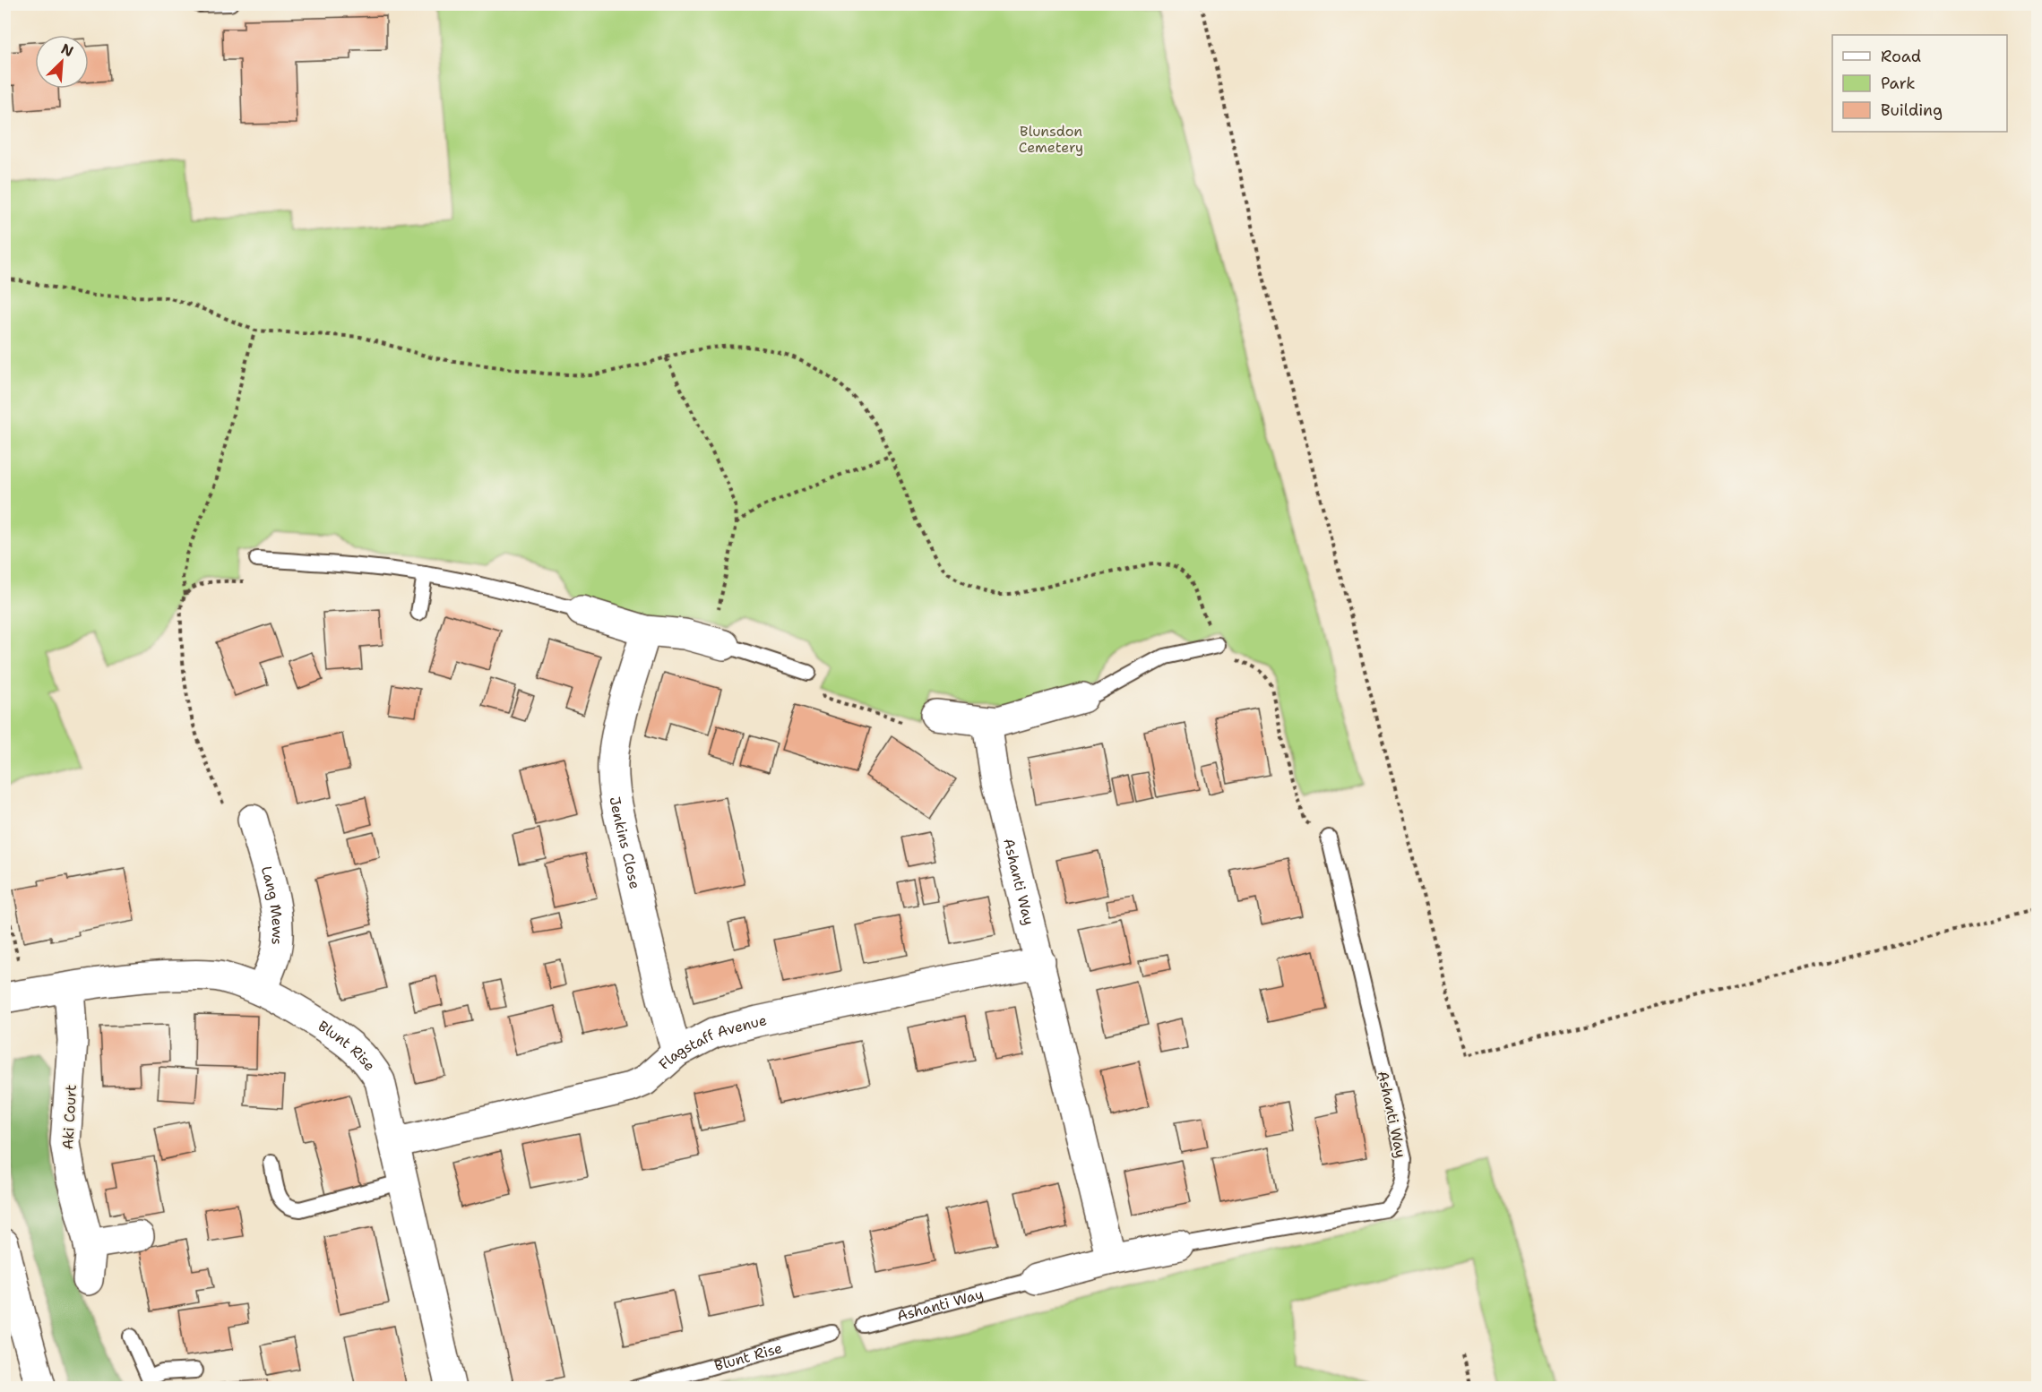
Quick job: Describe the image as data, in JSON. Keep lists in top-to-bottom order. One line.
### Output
{"streets":{"street":["Jenkins Close","Ashanti Way","Lang Mews","Flagstaff Avenue","Blunt Rise","Aki Court"]},"crossings":[["Jenkins Close","Flagstaff Avenue"],["Ashanti Way","Flagstaff Avenue"],["Lang Mews","Blunt Rise"],["Flagstaff Avenue","Blunt Rise"],["Blunt Rise","Aki Court"]],"parks":["Blunsdon Cemetery"],"legend":["Road","Park","Building"],"north":"top right"}
